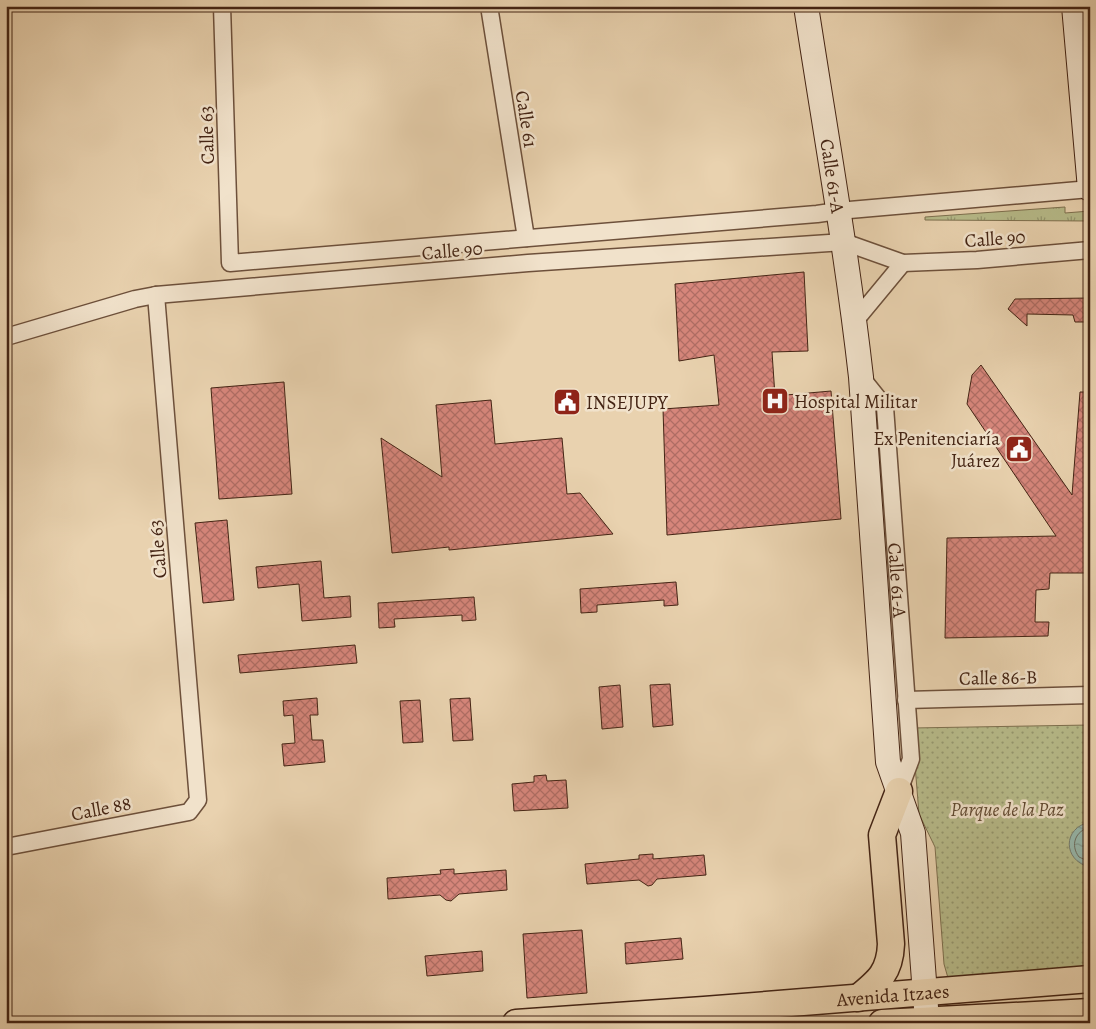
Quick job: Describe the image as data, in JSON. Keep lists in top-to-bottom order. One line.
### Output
{"streets":{"main road":["Avenida Itzaes"],"street":["Calle 61","Calle 63","Calle 61-A","Calle 90","Calle 86-B","Calle 88"]},"crossings":[["Calle 61","Calle 90"],["Calle 63","Calle 90"],["Calle 63","Calle 88"],["Calle 61-A","Calle 90"],["Calle 61-A","Calle 86-B"],["Calle 61-A","Avenida Itzaes"]],"parks":["Parque de la Paz"],"places":{"hospital":["Hospital Militar"],"public building":["INSEJUPY","Ex Penitenciaría Juárez"]}}
